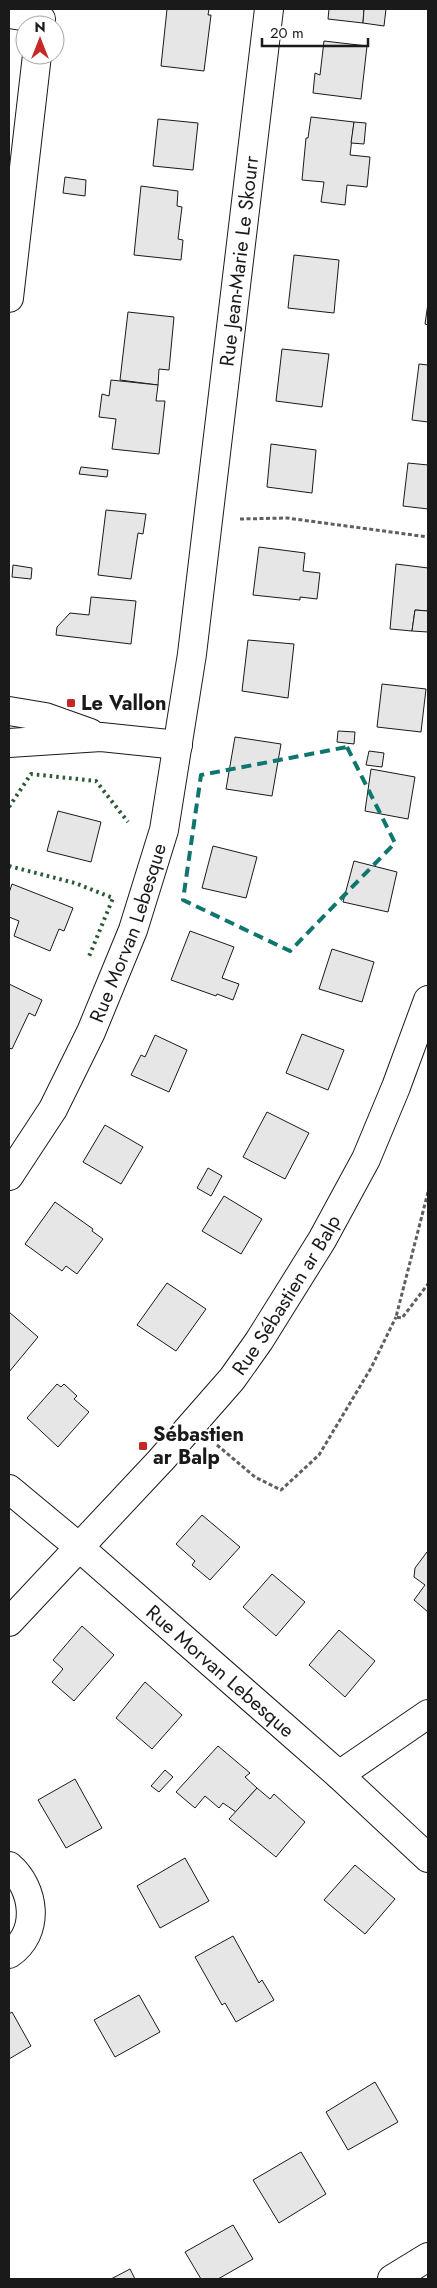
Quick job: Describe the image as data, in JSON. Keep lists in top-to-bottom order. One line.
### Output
{"streets":{"street":["Rue Jean-Marie Le Skourr","Rue Morvan Lebesque","Rue Sébastien ar Balp"]},"crossings":[["Rue Jean-Marie Le Skourr","Rue Morvan Lebesque"],["Rue Morvan Lebesque","Rue Sébastien ar Balp"]],"places":{"transit":["Le Vallon","Sébastien ar Balp"]},"scale_bar":"20 m","north":"top"}
